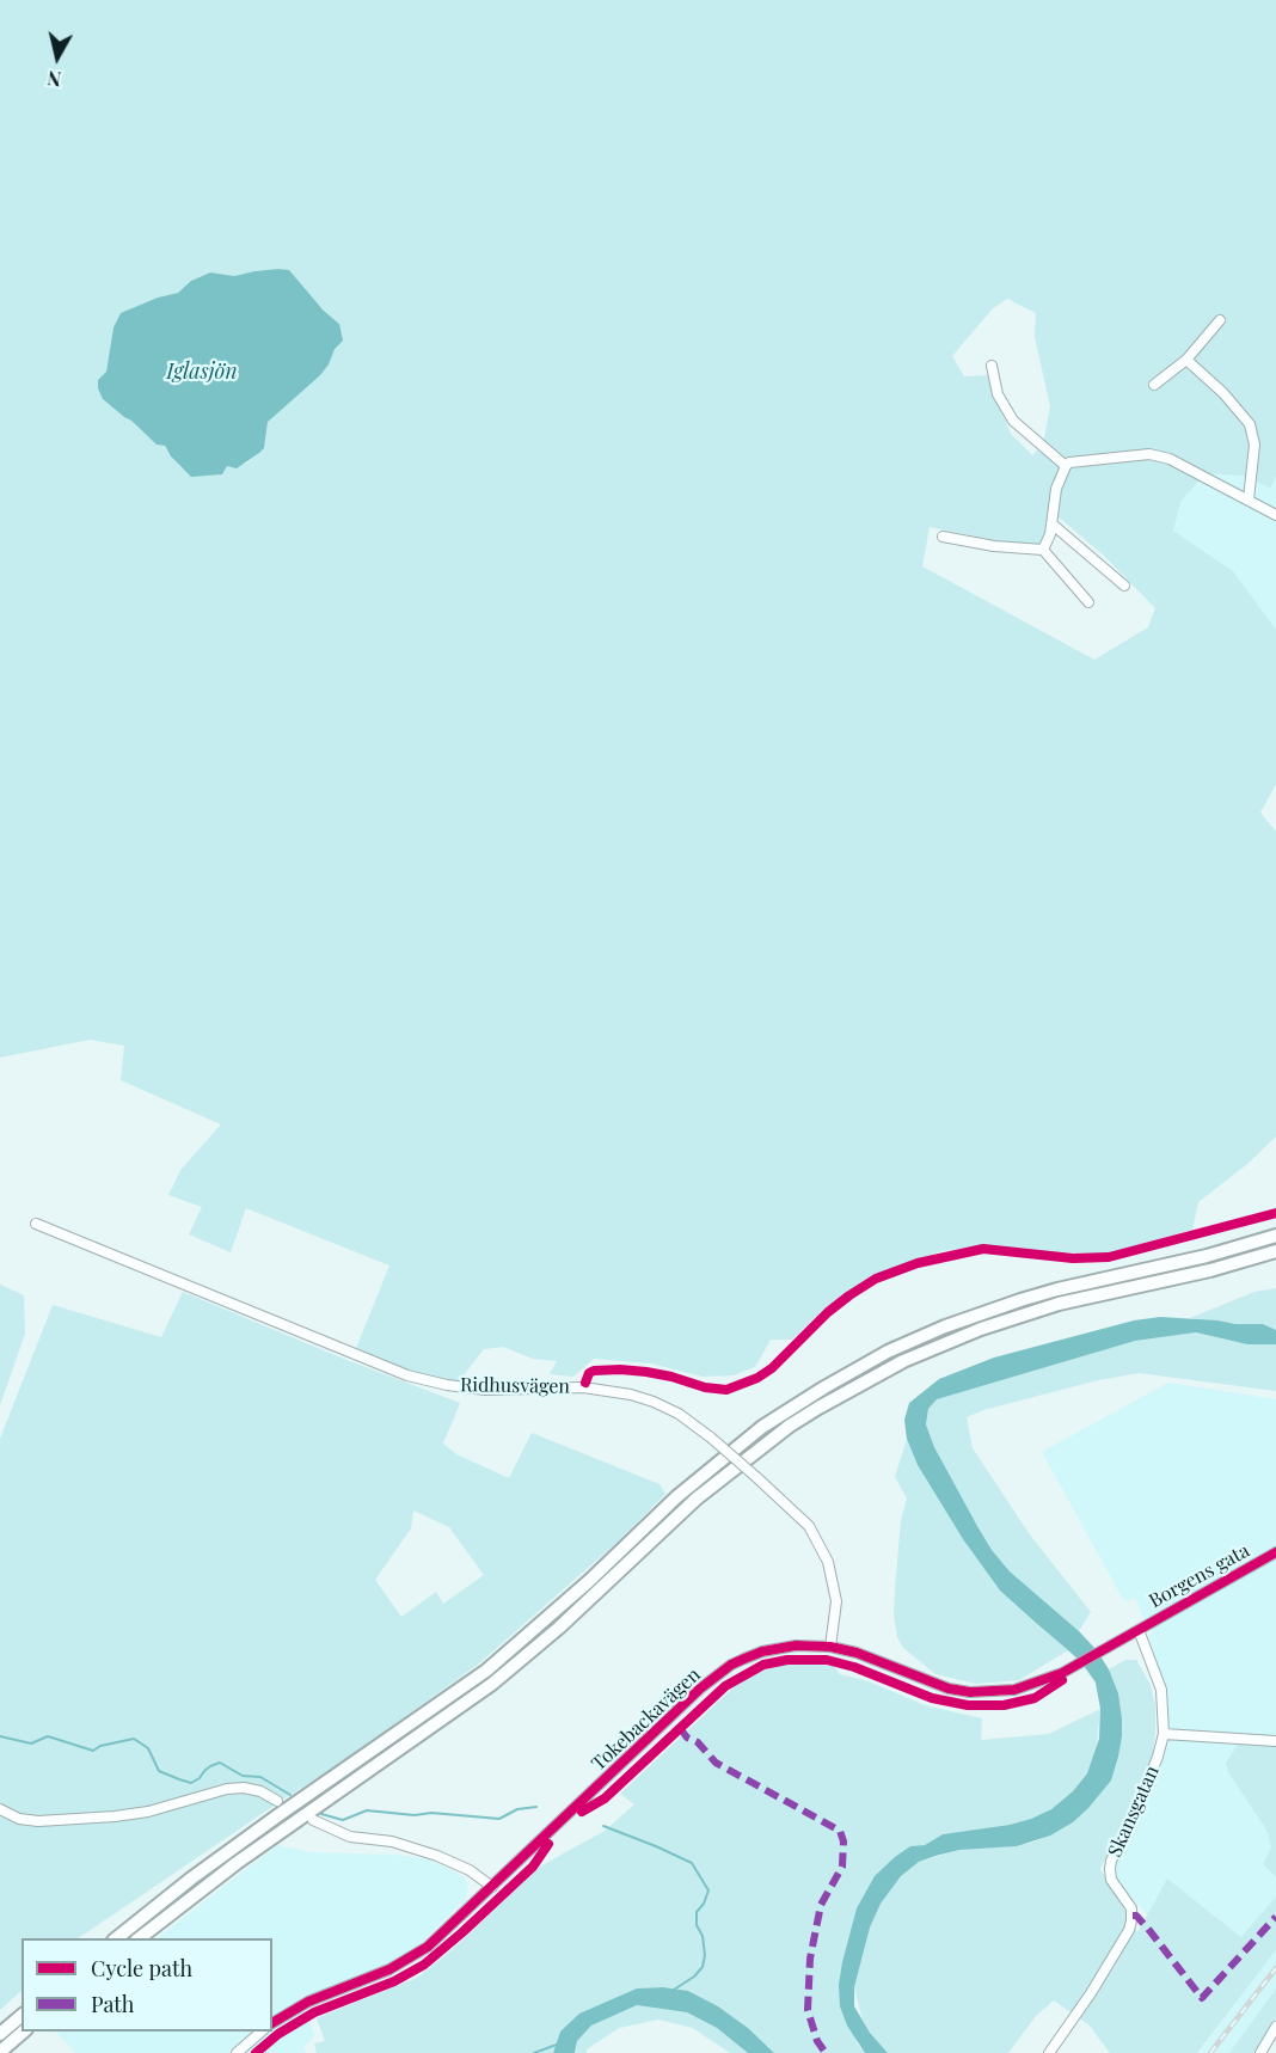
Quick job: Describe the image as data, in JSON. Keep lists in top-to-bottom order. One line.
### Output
{"streets":{"street":["Ridhusvägen","Borgens gata","Tokebackavägen","Skansgatan"]},"crossings":[["Ridhusvägen","Tokebackavägen"],["Borgens gata","Tokebackavägen"],["Borgens gata","Skansgatan"],["Tokebackavägen","Skansgatan"]],"water":["Iglasjön"],"legend":["Cycle path","Path"],"north":"bottom"}
